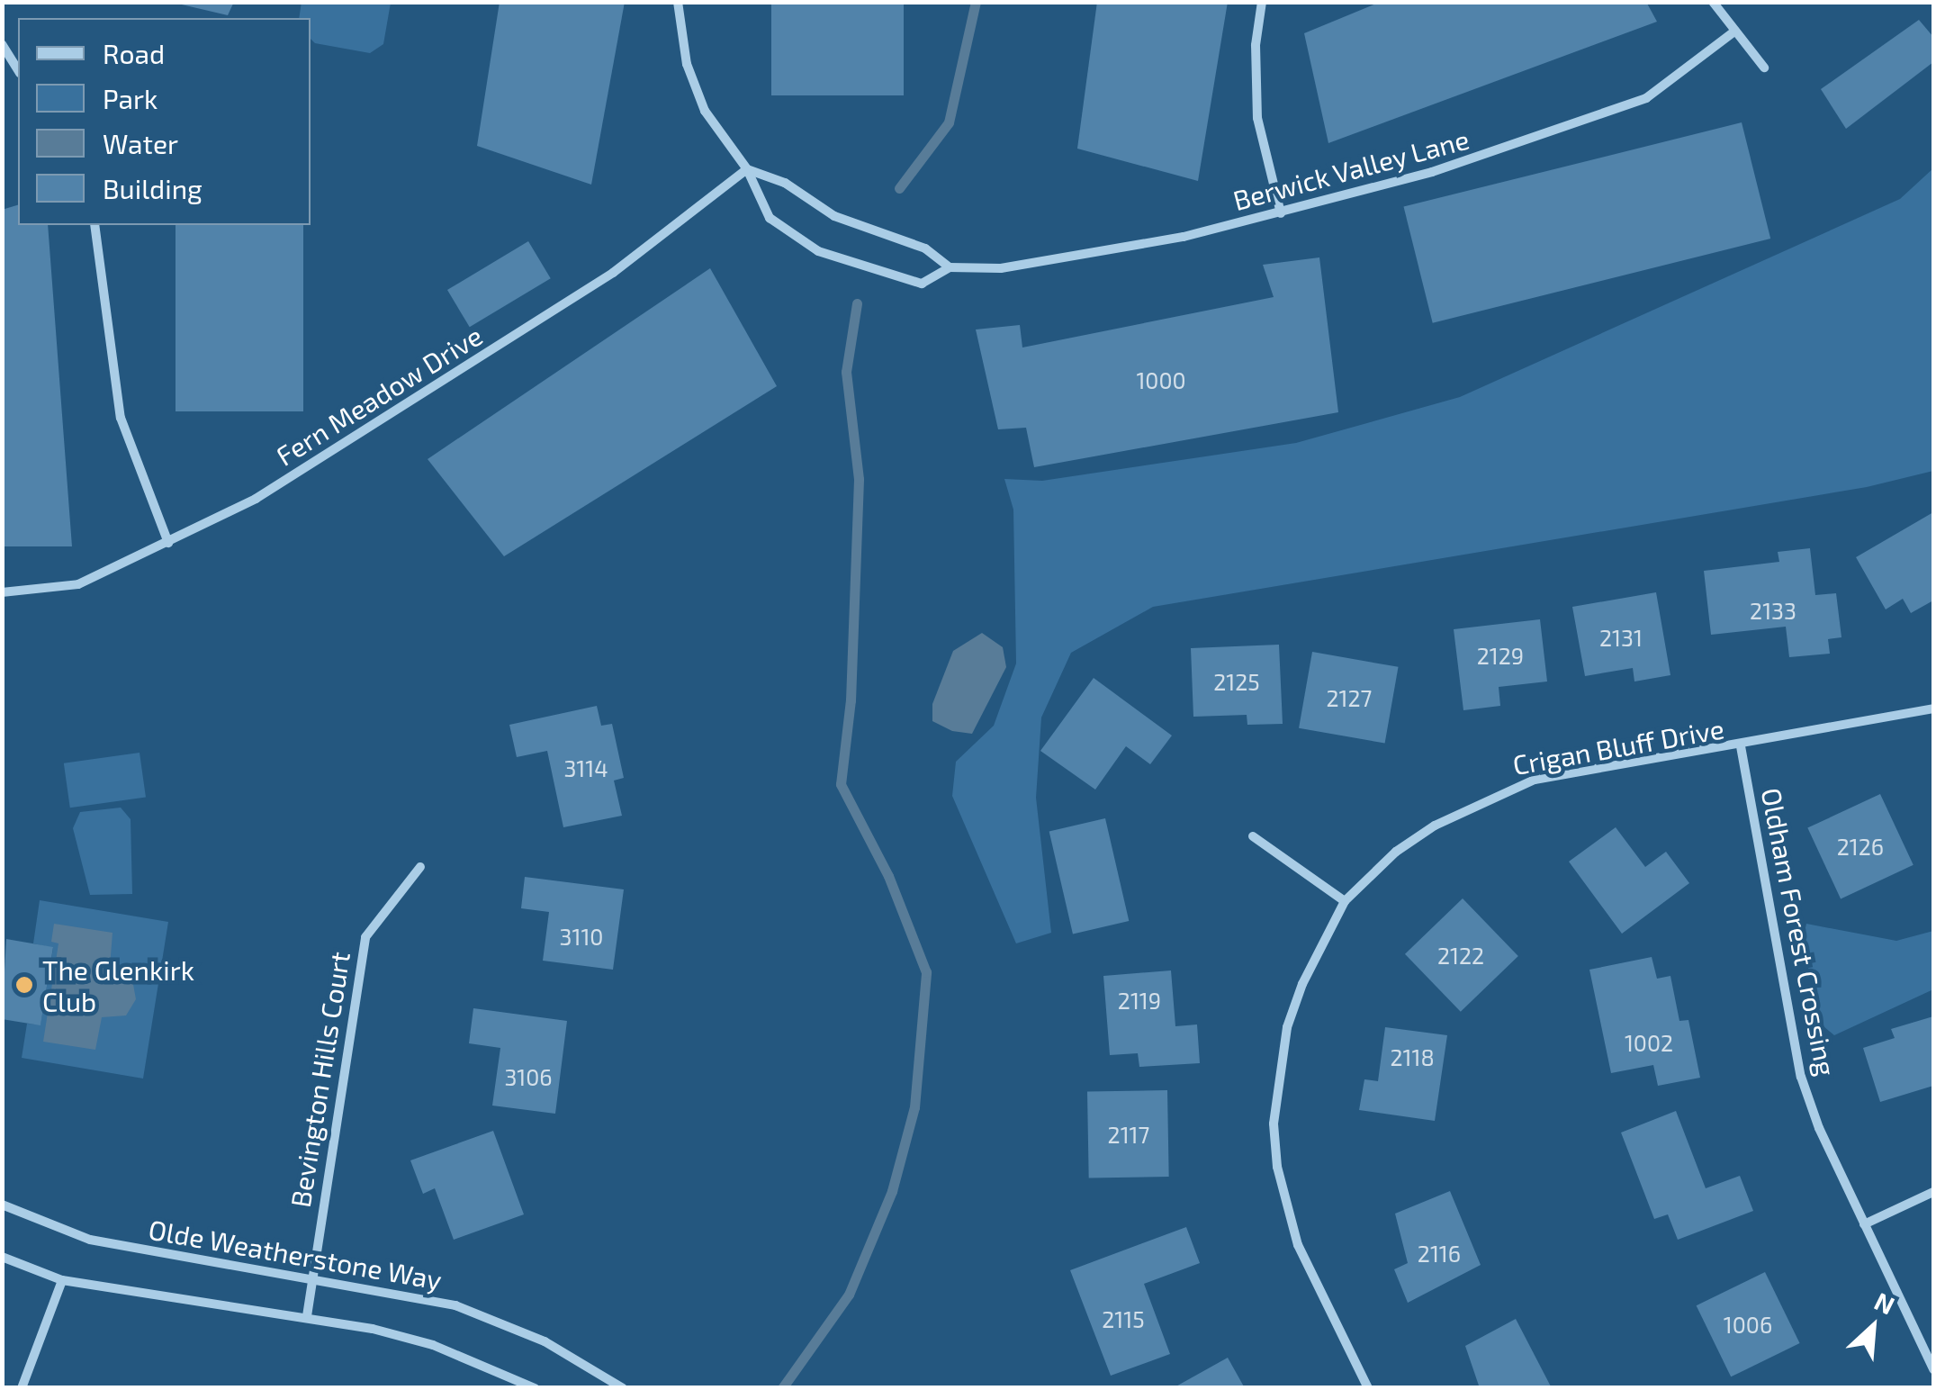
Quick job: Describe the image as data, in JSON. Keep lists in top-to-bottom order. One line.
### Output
{"streets":{"street":["Berwick Valley Lane","Fern Meadow Drive","Crigan Bluff Drive","Oldham Forest Crossing","Bevington Hills Court","Olde Weatherstone Way"]},"crossings":[["Berwick Valley Lane","Fern Meadow Drive"],["Crigan Bluff Drive","Oldham Forest Crossing"],["Bevington Hills Court","Olde Weatherstone Way"]],"places":["The Glenkirk Club"],"house_numbers":["1000","2133","2131","2129","2125","2127","3114","2126","3110","2122","2119","1002","2118","3106","2117","2116","2115","1006"],"legend":["Road","Park","Water","Building"],"north":"top right"}
